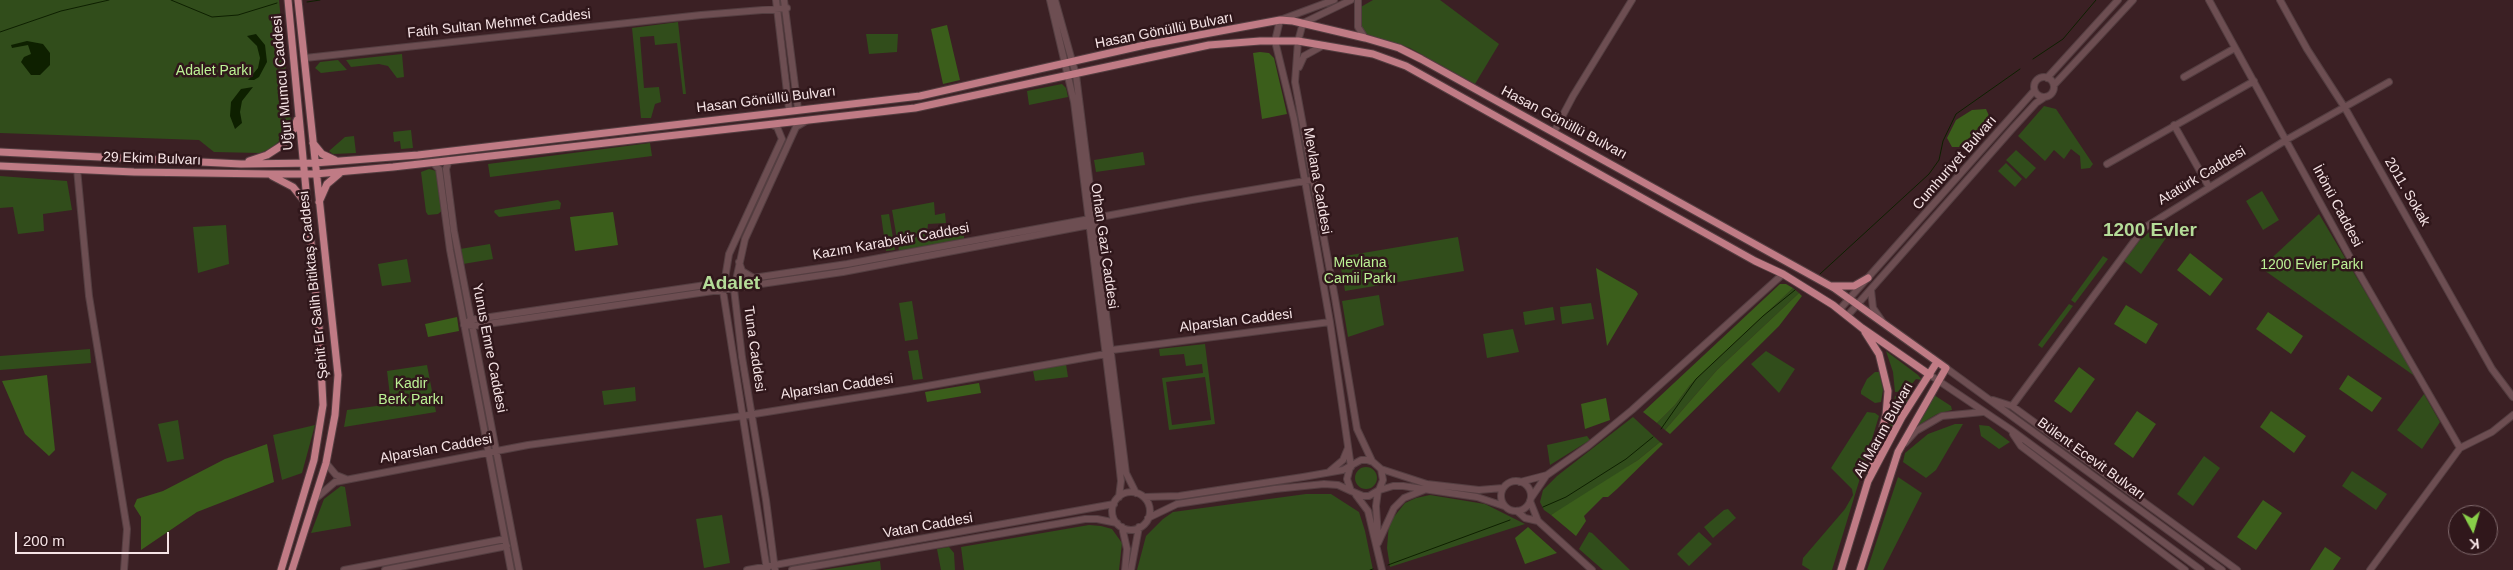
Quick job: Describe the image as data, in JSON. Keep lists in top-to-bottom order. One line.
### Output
{"streets":{"main road":["Hasan Gönüllü Bulvarı","Uğur Mumcu Caddesi","29 Ekim Bulvarı","Şehit Er Salih Bitiktaş Caddesi","Ali Marım Bulvarı"],"street":["Fatih Sultan Mehmet Caddesi","Cumhuriyet Bulvarı","Atatürk Caddesi","Mevlana Caddesi","2011. Sokak","İnönü Caddesi","Kazım Karabekir Caddesi","Orhan Gazi Caddesi","Alparslan Caddesi","Yunus Emre Caddesi","Tuna Caddesi","Bülent Ecevit Bulvarı","Vatan Caddesi"]},"crossings":[["Fatih Sultan Mehmet Caddesi","Uğur Mumcu Caddesi"],["Hasan Gönüllü Bulvarı","Uğur Mumcu Caddesi"],["Hasan Gönüllü Bulvarı","29 Ekim Bulvarı"],["Hasan Gönüllü Bulvarı","Cumhuriyet Bulvarı"],["Hasan Gönüllü Bulvarı","Mevlana Caddesi"],["Hasan Gönüllü Bulvarı","Orhan Gazi Caddesi"],["Hasan Gönüllü Bulvarı","Şehit Er Salih Bitiktaş Caddesi"],["Hasan Gönüllü Bulvarı","Yunus Emre Caddesi"],["Hasan Gönüllü Bulvarı","Tuna Caddesi"],["Hasan Gönüllü Bulvarı","Ali Marım Bulvarı"],["Hasan Gönüllü Bulvarı","Bülent Ecevit Bulvarı"],["Uğur Mumcu Caddesi","29 Ekim Bulvarı"],["Uğur Mumcu Caddesi","Şehit Er Salih Bitiktaş Caddesi"],["29 Ekim Bulvarı","Şehit Er Salih Bitiktaş Caddesi"],["Atatürk Caddesi","2011. Sokak"],["Atatürk Caddesi","İnönü Caddesi"],["Mevlana Caddesi","Kazım Karabekir Caddesi"],["Mevlana Caddesi","Alparslan Caddesi"],["Kazım Karabekir Caddesi","Orhan Gazi Caddesi"],["Kazım Karabekir Caddesi","Yunus Emre Caddesi"],["Kazım Karabekir Caddesi","Tuna Caddesi"],["Orhan Gazi Caddesi","Alparslan Caddesi"],["Orhan Gazi Caddesi","Vatan Caddesi"],["Şehit Er Salih Bitiktaş Caddesi","Alparslan Caddesi"],["Alparslan Caddesi","Yunus Emre Caddesi"],["Alparslan Caddesi","Tuna Caddesi"],["Tuna Caddesi","Vatan Caddesi"],["Ali Marım Bulvarı","Bülent Ecevit Bulvarı"]],"districts":["1200 Evler","Adalet"],"parks":["Adalet Parkı","Mevlana Camii Parkı","1200 Evler Parkı","Kadir Berk Parkı"],"scale_bar":"200 m","north":"bottom"}
